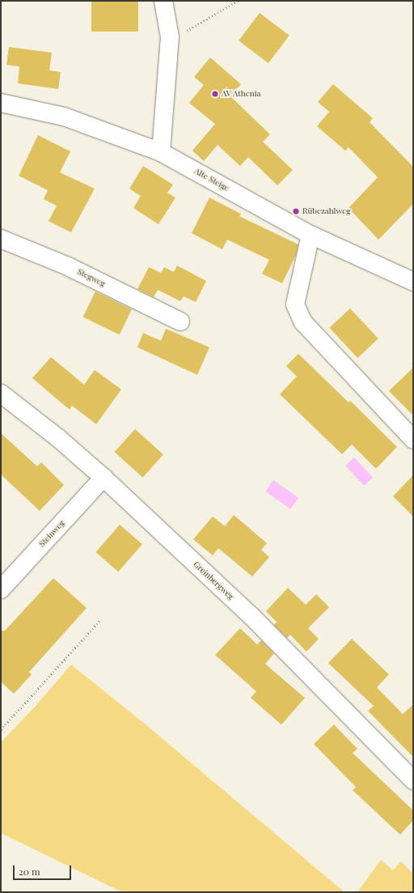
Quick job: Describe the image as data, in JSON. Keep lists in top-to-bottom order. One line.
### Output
{"streets":{"street":["Alte Steige","Stegweg","Steinweg","Greinbergweg"]},"crossings":[["Steinweg","Greinbergweg"]],"places":["AV Athenia","Rübezahlweg"],"scale_bar":"20 m"}
